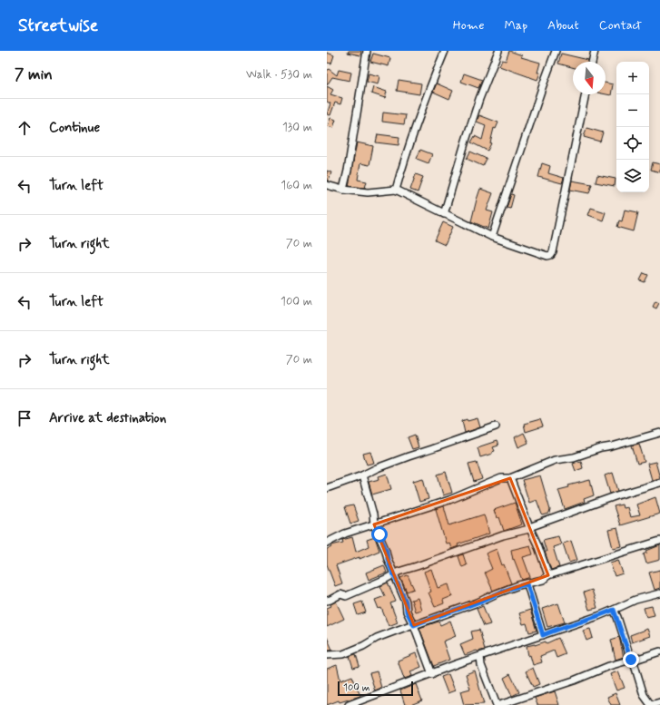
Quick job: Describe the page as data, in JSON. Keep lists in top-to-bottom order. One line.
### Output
{"scale_bar":"100 m","north":"bottom","page":{"header":"Streetwise","nav":["Home","Map","About","Contact"],"heading":["7 min","Walk · 530 m"],"map_buttons":["+","−"],"list":[["Continue","130 m"],["Turn left","160 m"],["Turn right","70 m"],["Turn left","100 m"],["Turn right","70 m"],"Arrive at destination"],"scale":"100 m"}}
